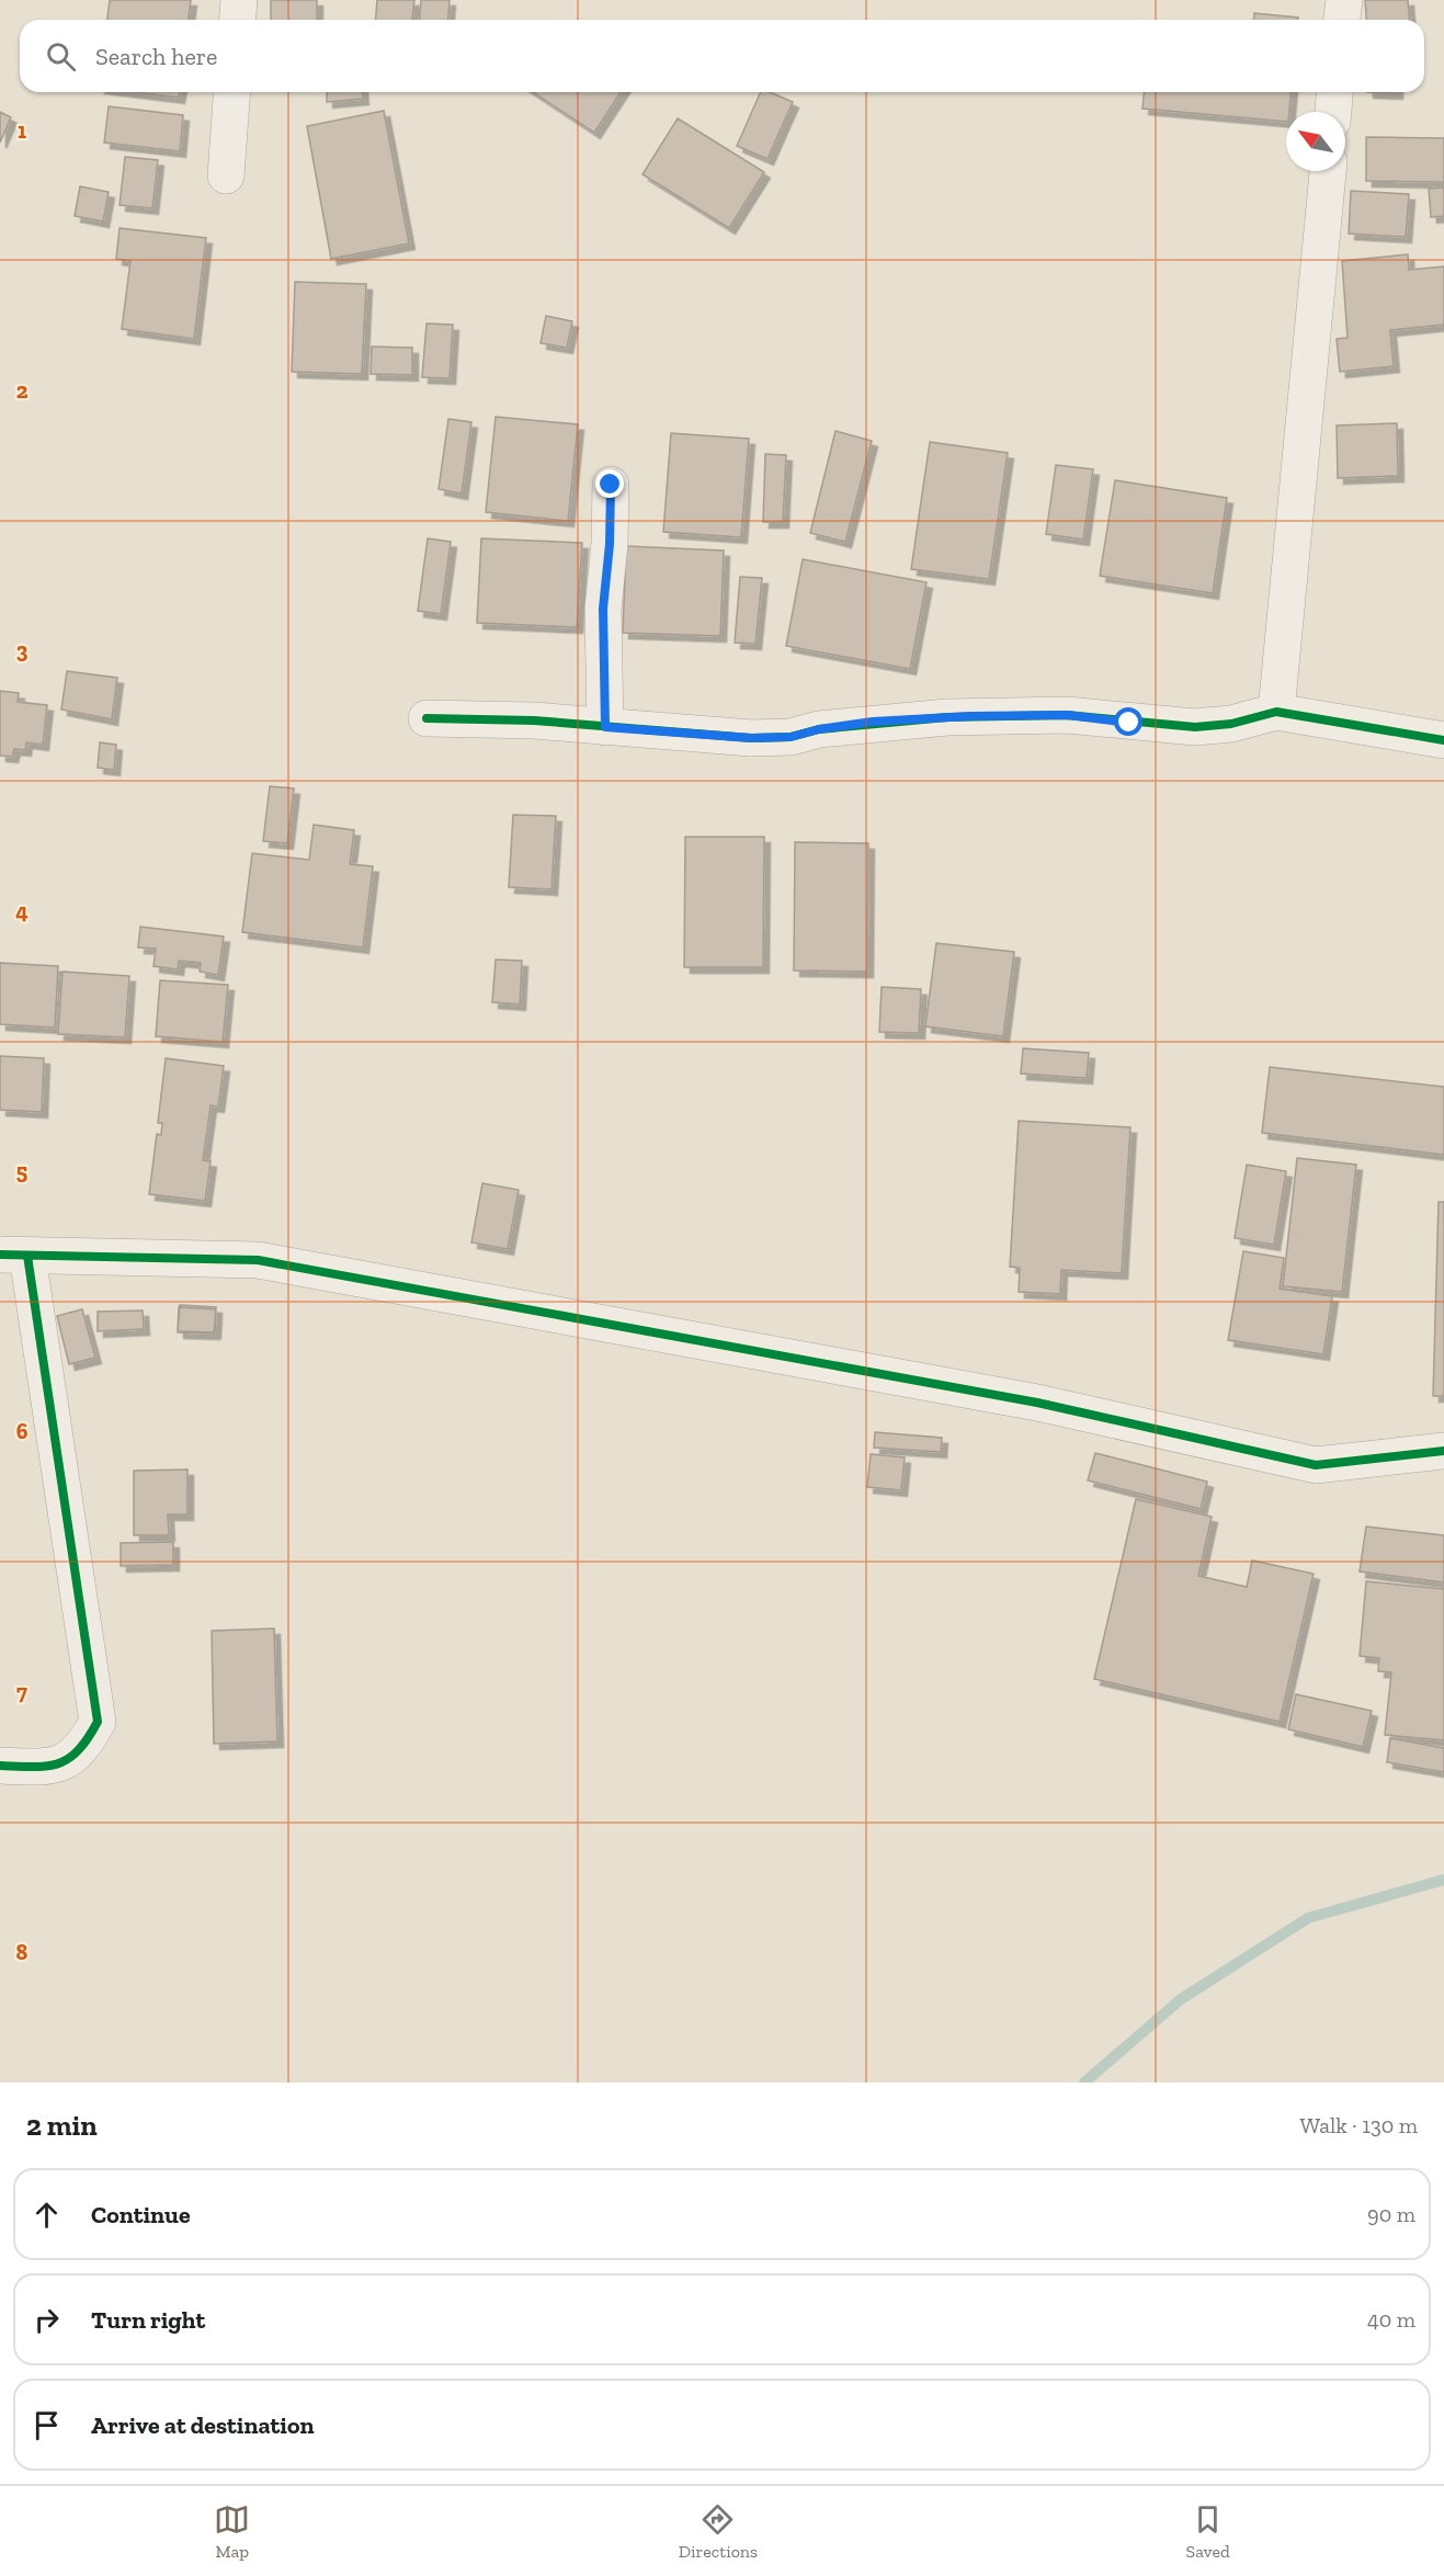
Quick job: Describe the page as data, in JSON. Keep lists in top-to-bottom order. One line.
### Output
{"north":"top left","page":{"search":"Search here","heading":["2 min","Walk · 130 m"],"list":[["Continue","90 m"],["Turn right","40 m"],"Arrive at destination"],"nav":["Map","Directions","Saved"]},"grid":{"rows":["1","2","3","4","5","6","7","8"]}}
